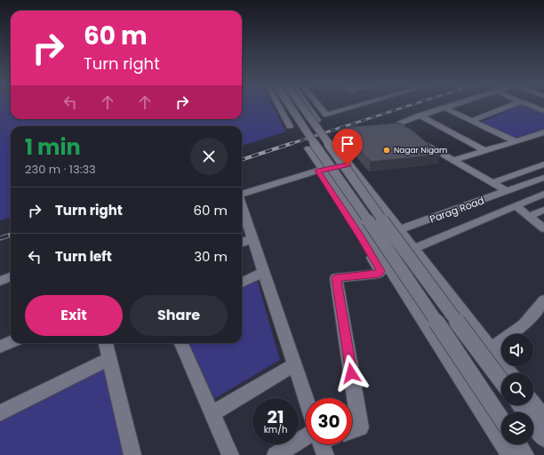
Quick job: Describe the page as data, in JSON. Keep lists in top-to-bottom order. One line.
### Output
{"streets":{"street":["Parag Road"]},"places":["Nagar Nigam"],"page":{"turn":["60 m","Turn right"],"heading":["1 min","230 m · 13:33"],"list":[{"name":"Turn right","value":"60 m"},{"name":"Turn left","value":"30 m"}],"buttons":["Exit","Share"],"speed":"21 km/h","limit":"30"}}
